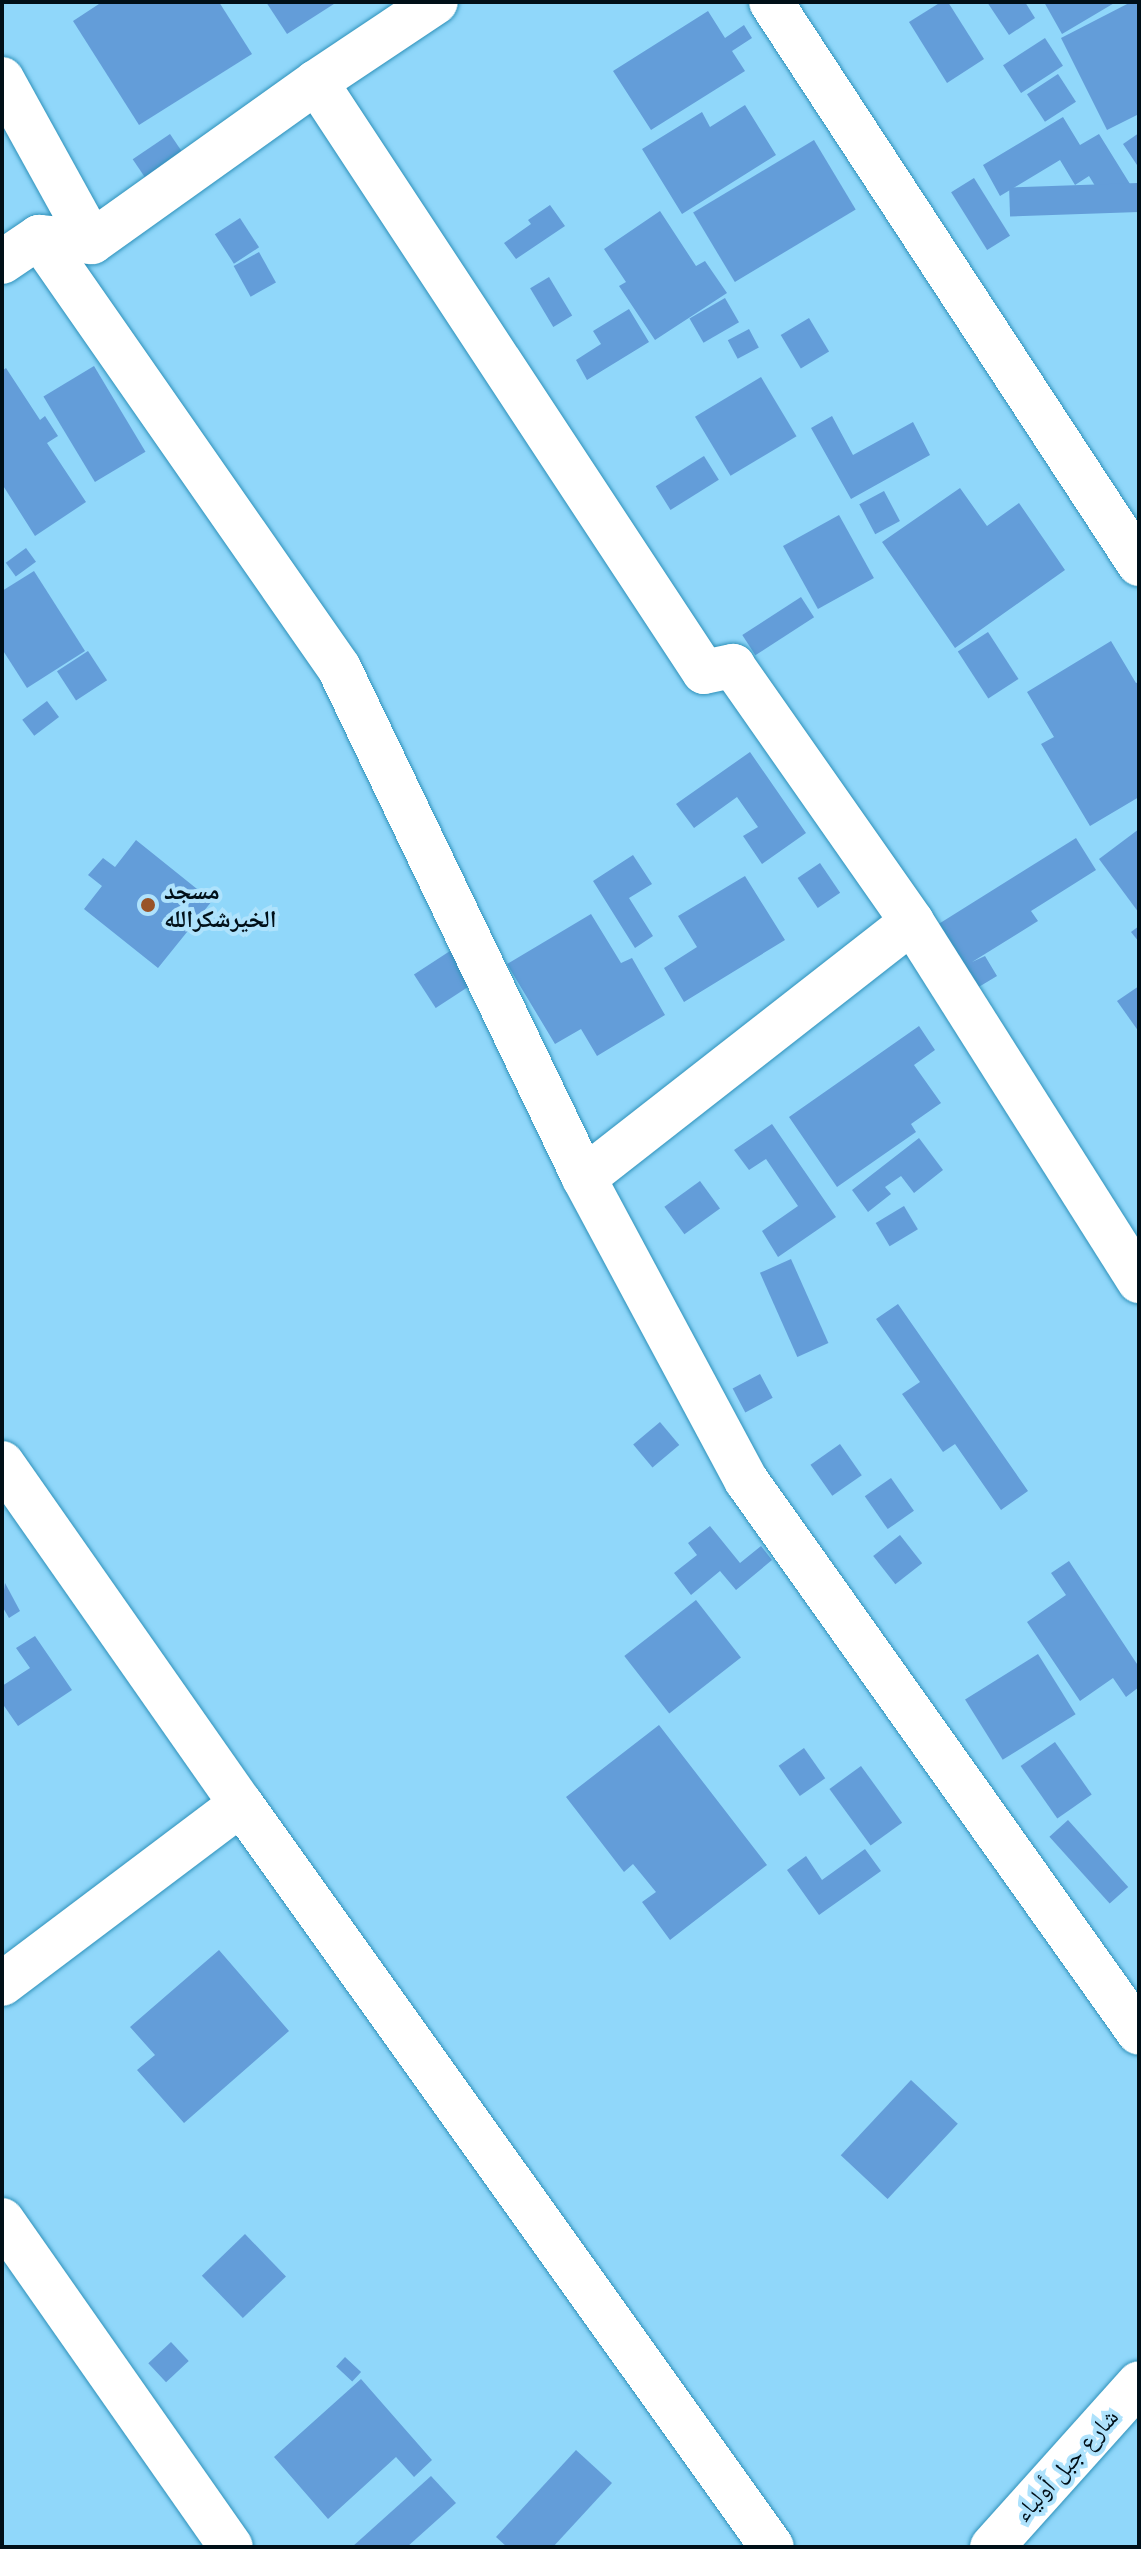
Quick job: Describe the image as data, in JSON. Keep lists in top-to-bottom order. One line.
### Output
{"streets":{"main road":["شارع جبل أولياء"]},"places":["مسجد الخيرشكرالله"]}
